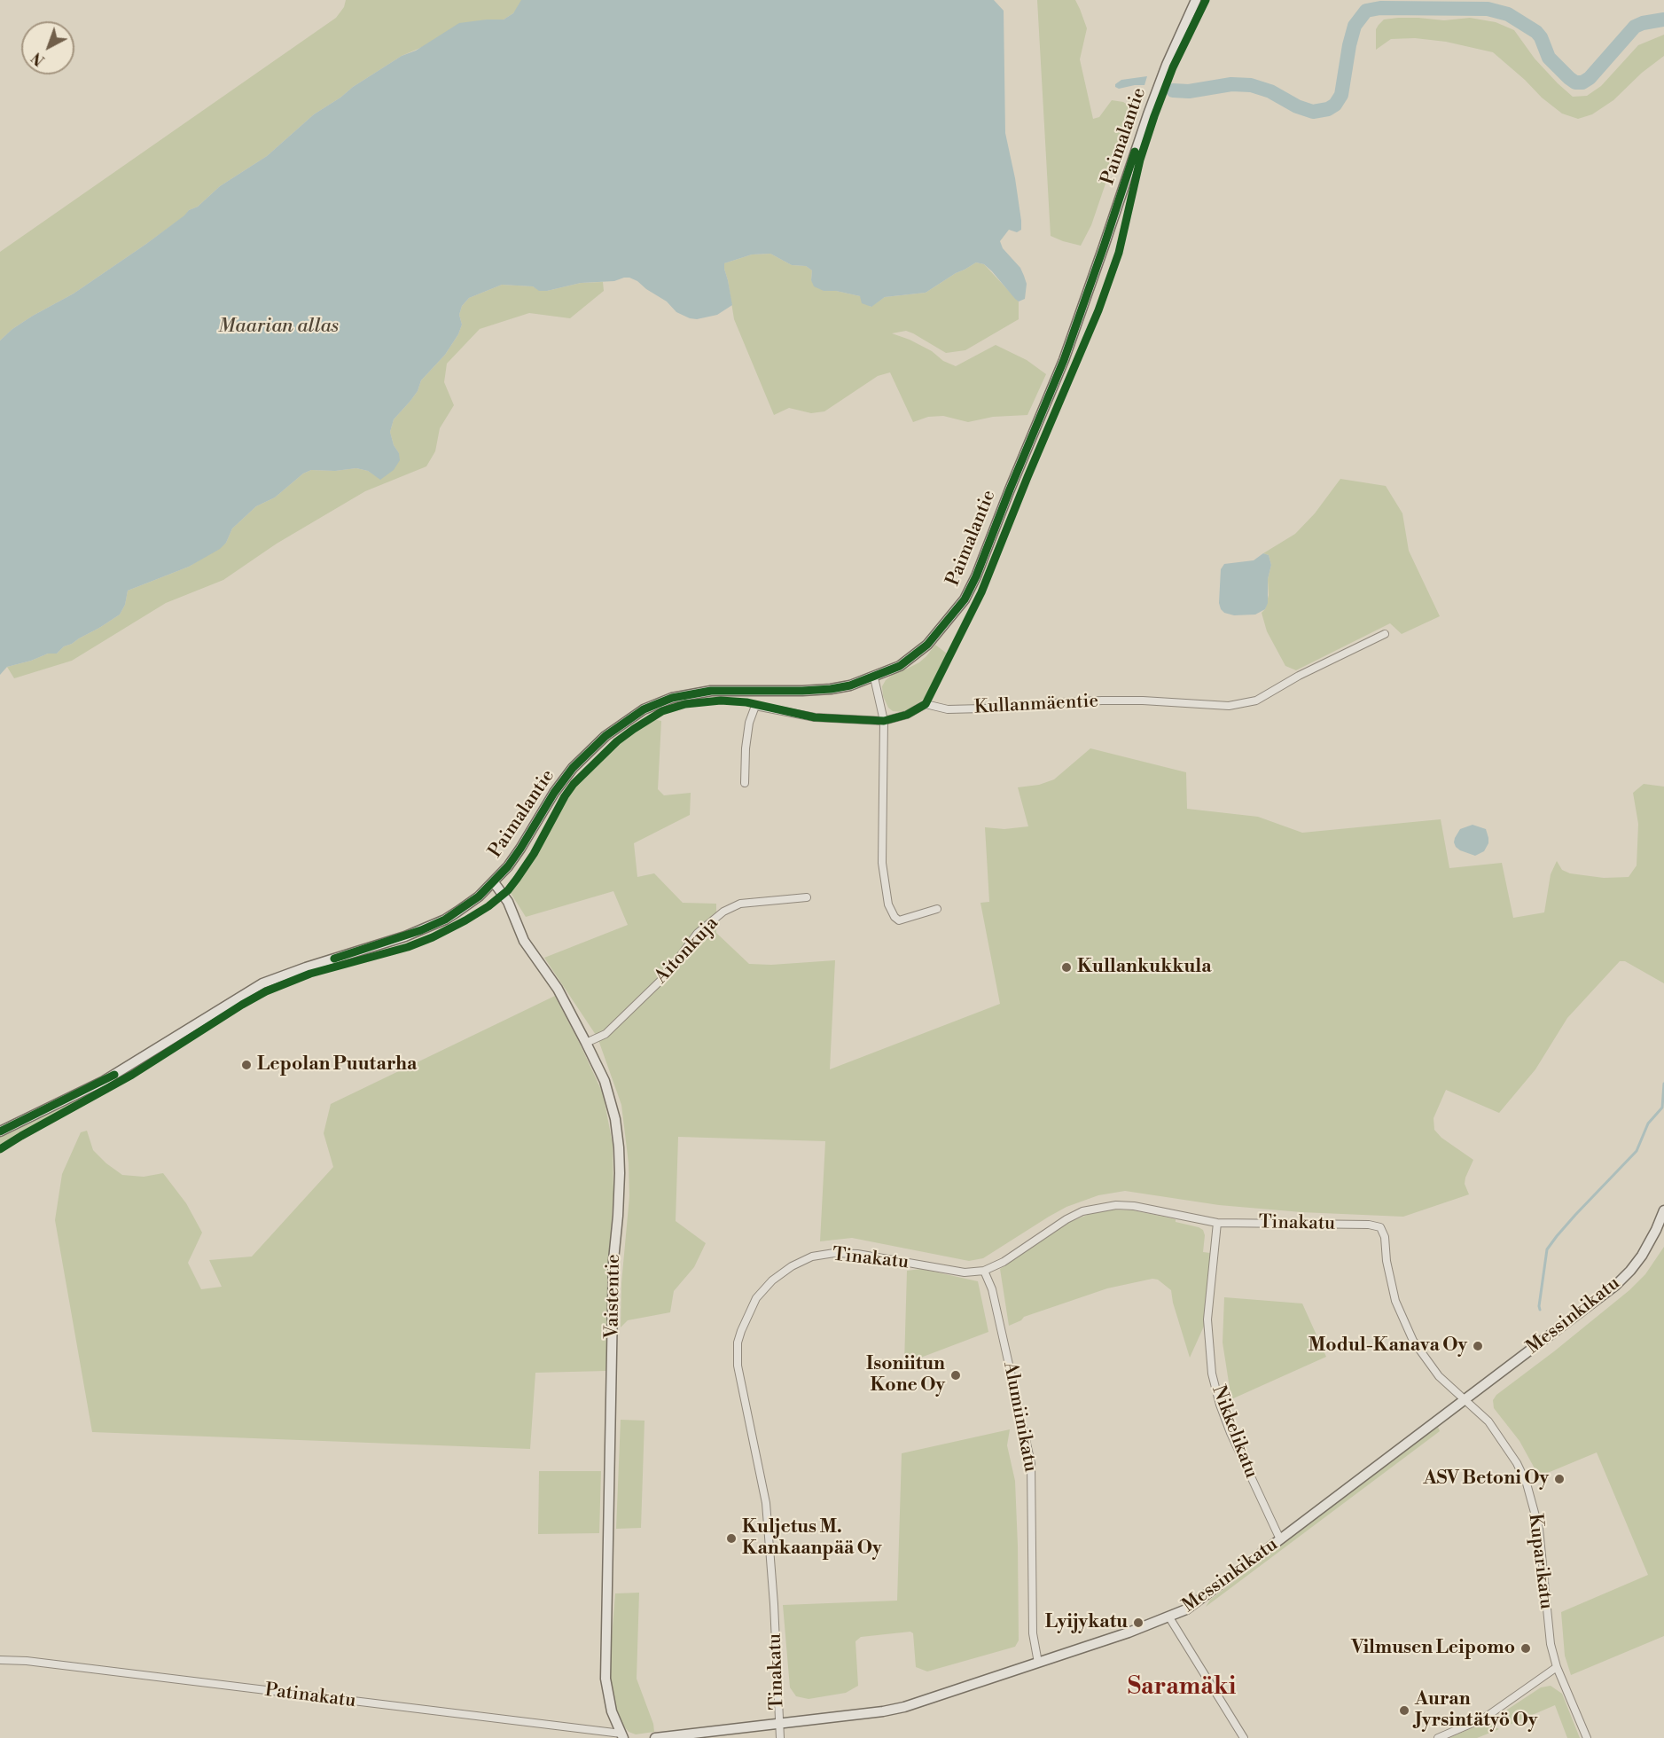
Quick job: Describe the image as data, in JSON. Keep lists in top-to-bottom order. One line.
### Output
{"streets":{"street":["Paimalantie","Kullanmäentie","Aitonkuja","Tinakatu","Vaistentie","Messinkikatu","Alumiinikatu","Nikkelikatu","Kuparikatu","Patinakatu"]},"crossings":[["Paimalantie","Vaistentie"],["Aitonkuja","Vaistentie"],["Tinakatu","Messinkikatu"],["Tinakatu","Alumiinikatu"],["Tinakatu","Nikkelikatu"],["Tinakatu","Kuparikatu"],["Vaistentie","Patinakatu"],["Messinkikatu","Alumiinikatu"],["Messinkikatu","Nikkelikatu"],["Messinkikatu","Kuparikatu"]],"districts":["Saramäki"],"water":["Maarian allas"],"places":["Kullankukkula","Lepolan Puutarha","Modul-Kanava Oy","Isoniitun Kone Oy","ASV Betoni Oy","Kuljetus M. Kankaanpää Oy","Lyijykatu","Vilmusen Leipomo","Auran Jyrsintätyö Oy"],"north":"bottom left"}
